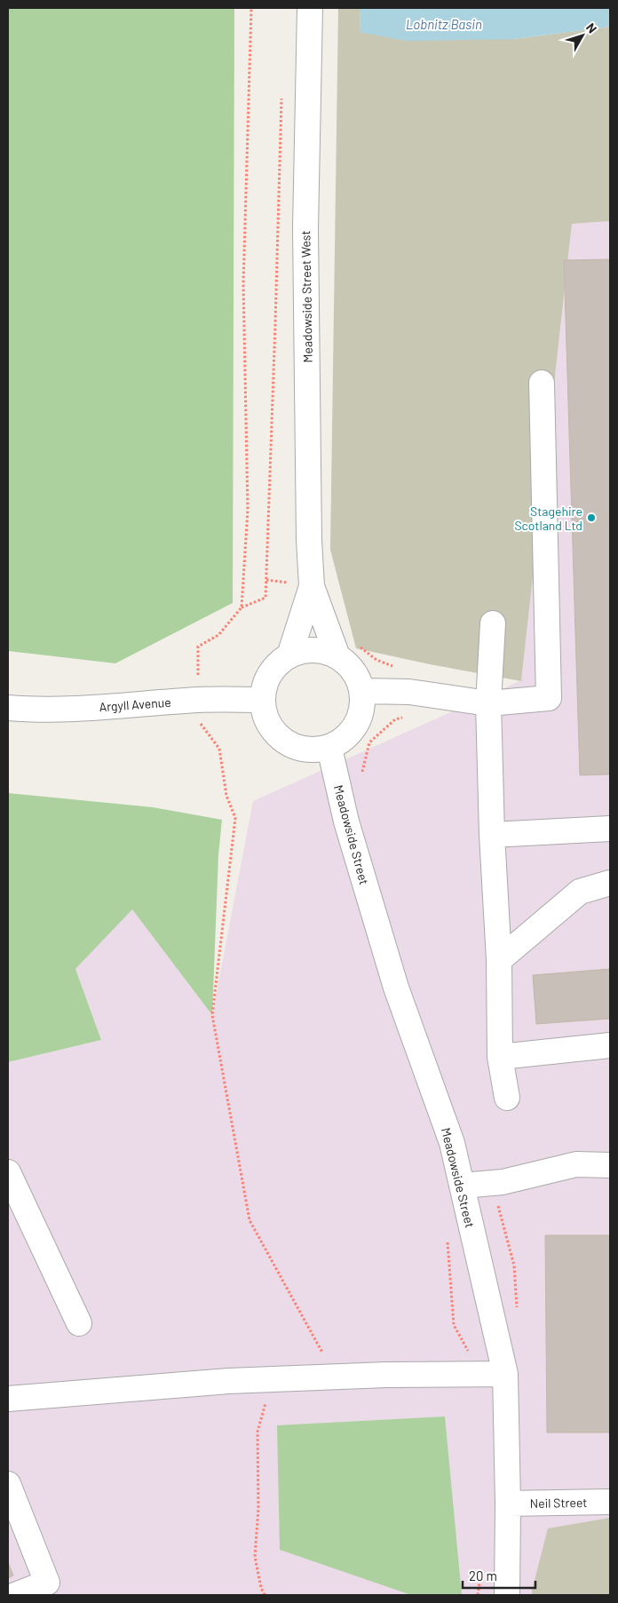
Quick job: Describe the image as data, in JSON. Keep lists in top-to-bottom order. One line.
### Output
{"streets":{"street":["Meadowside Street West","Argyll Avenue","Meadowside Street","Neil Street"]},"crossings":[["Meadowside Street West","Argyll Avenue"],["Meadowside Street West","Meadowside Street"],["Argyll Avenue","Meadowside Street"],["Meadowside Street","Neil Street"]],"water":["Lobnitz Basin"],"places":["Stagehire Scotland Ltd"],"scale_bar":"20 m","north":"top right"}
